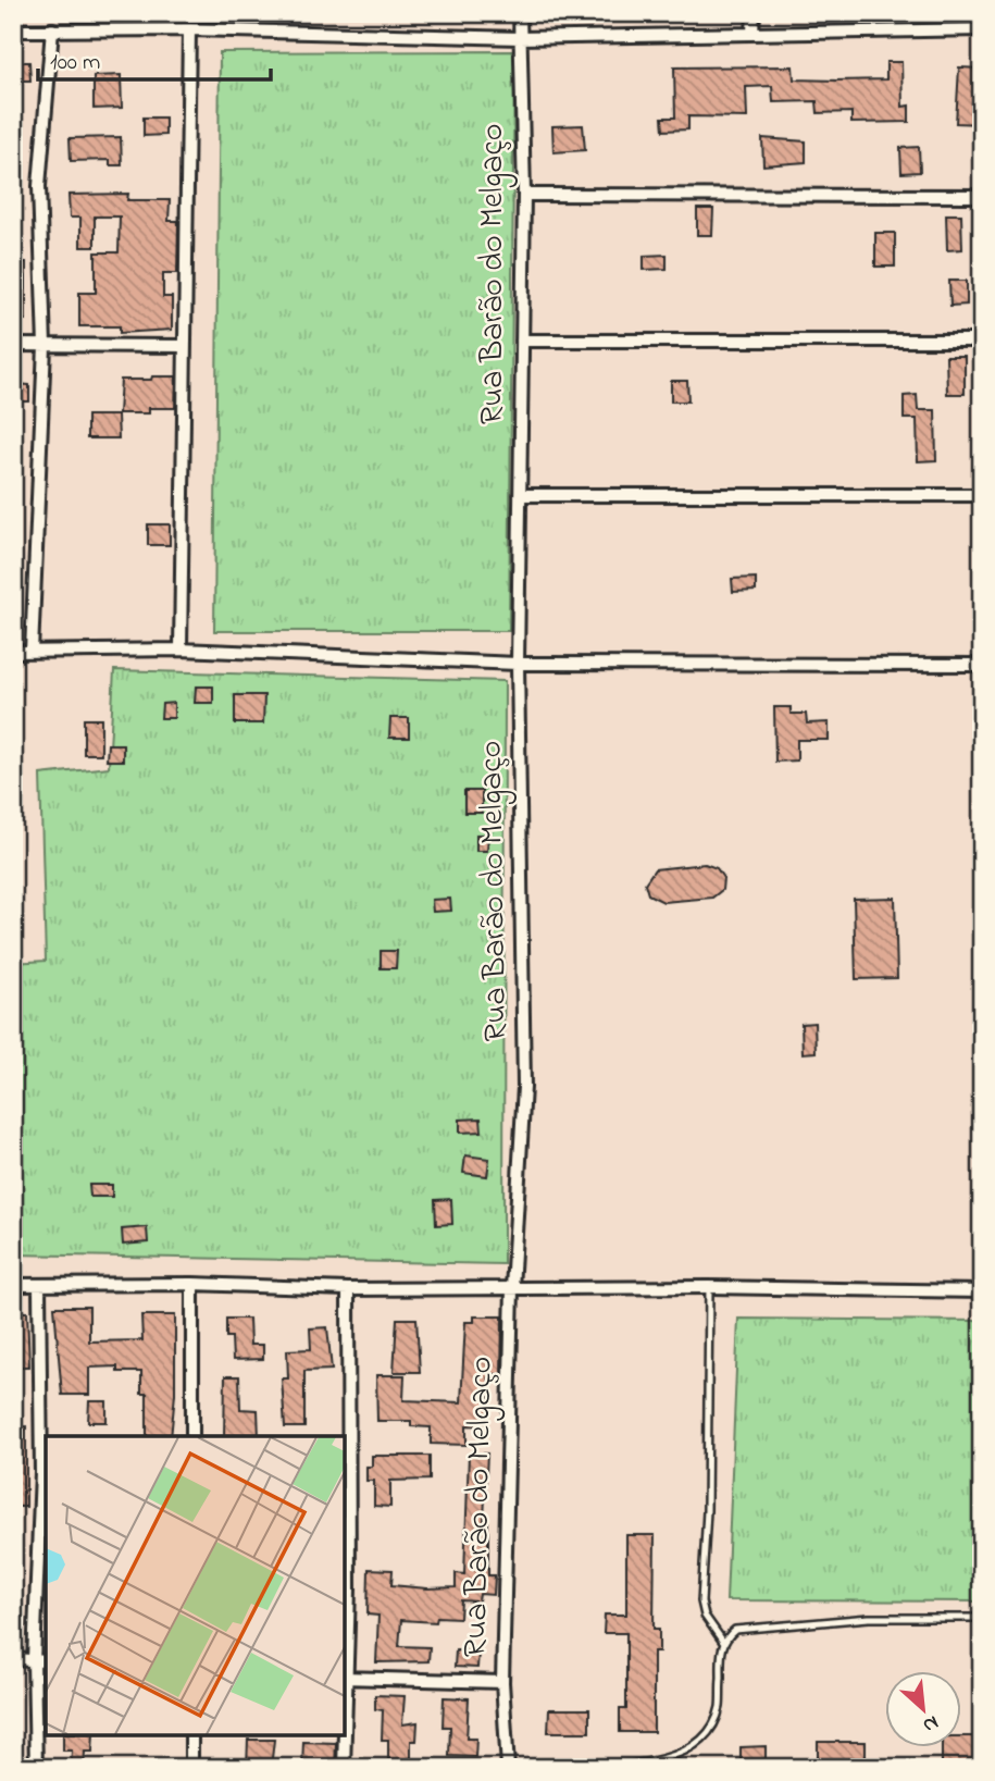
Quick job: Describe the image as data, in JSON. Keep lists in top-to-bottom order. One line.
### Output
{"streets":{"street":["Rua Barão do Melgaço"]},"scale_bar":"100 m","north":"bottom right"}
